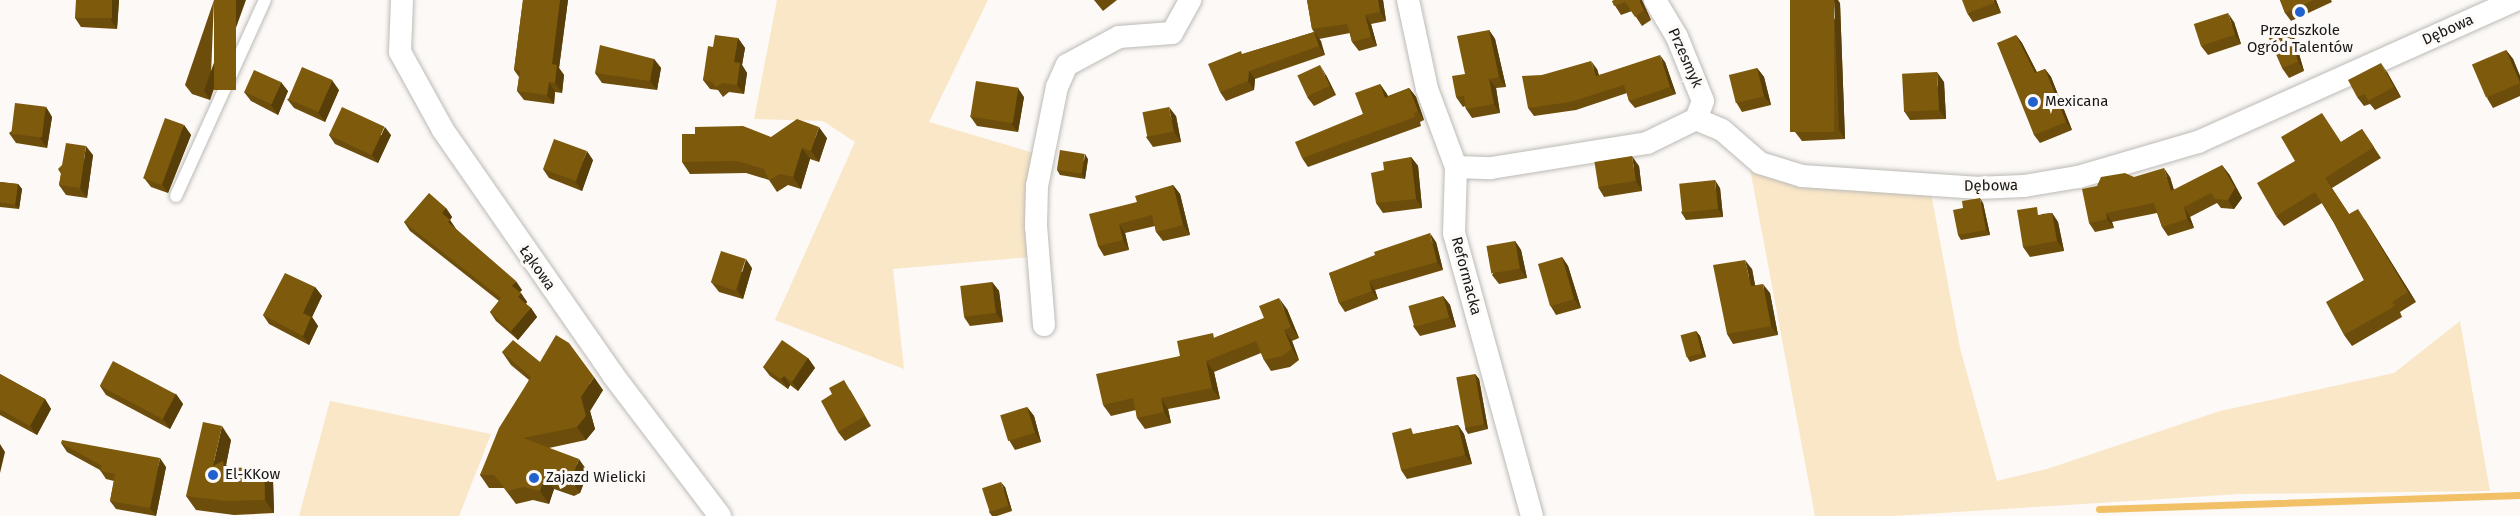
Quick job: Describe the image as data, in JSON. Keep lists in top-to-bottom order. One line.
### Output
{"streets":{"street":["Dębowa","Przesmyk","Łąkowa","Reformacka"]},"crossings":[["Dębowa","Przesmyk"]],"places":["Przedszkole Ogród Talentów","Mexicana","El-KKow","Zajazd Wielicki"]}
